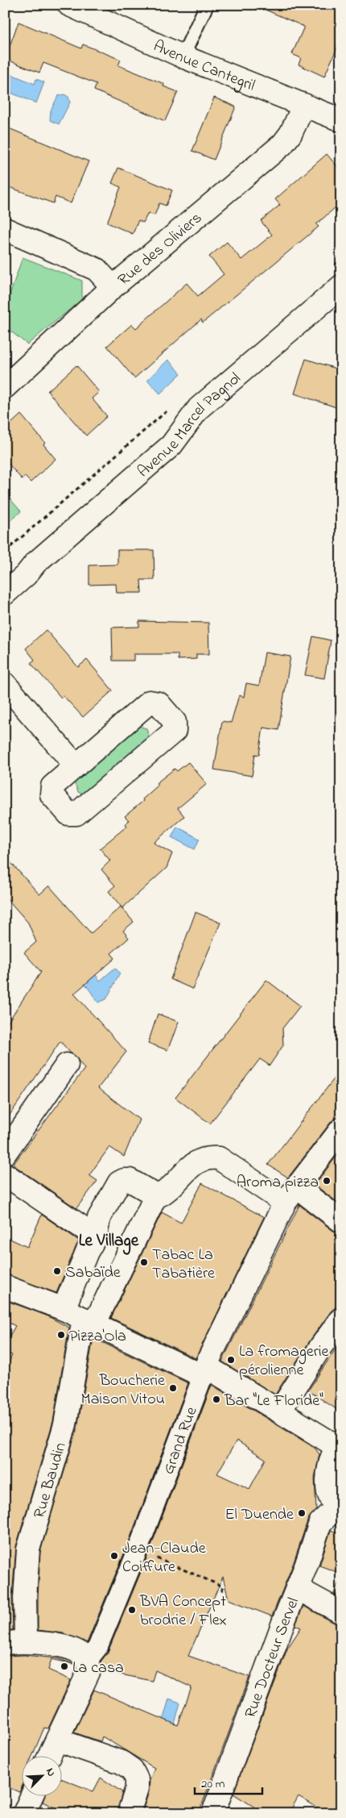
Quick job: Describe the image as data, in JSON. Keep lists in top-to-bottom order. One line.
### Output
{"streets":{"street":["Avenue Cantegril","Rue des Oliviers","Avenue Marcel Pagnol","Grand Rue","Rue Baudin","Rue Docteur Servel"]},"crossings":[["Avenue Cantegril","Rue des Oliviers"]],"districts":["Le Village"],"places":["Aroma pizza","Tabac La Tabatière","Sabaïde","Pizza'Ola","La fromagerie pérolienne","Boucherie Maison Vitou","Bar \"Le Floride\"","El Duende","Jean-Claude Coiffure","BVA Concept brodrie / Flex","La casa"],"scale_bar":"20 m","north":"top right"}
